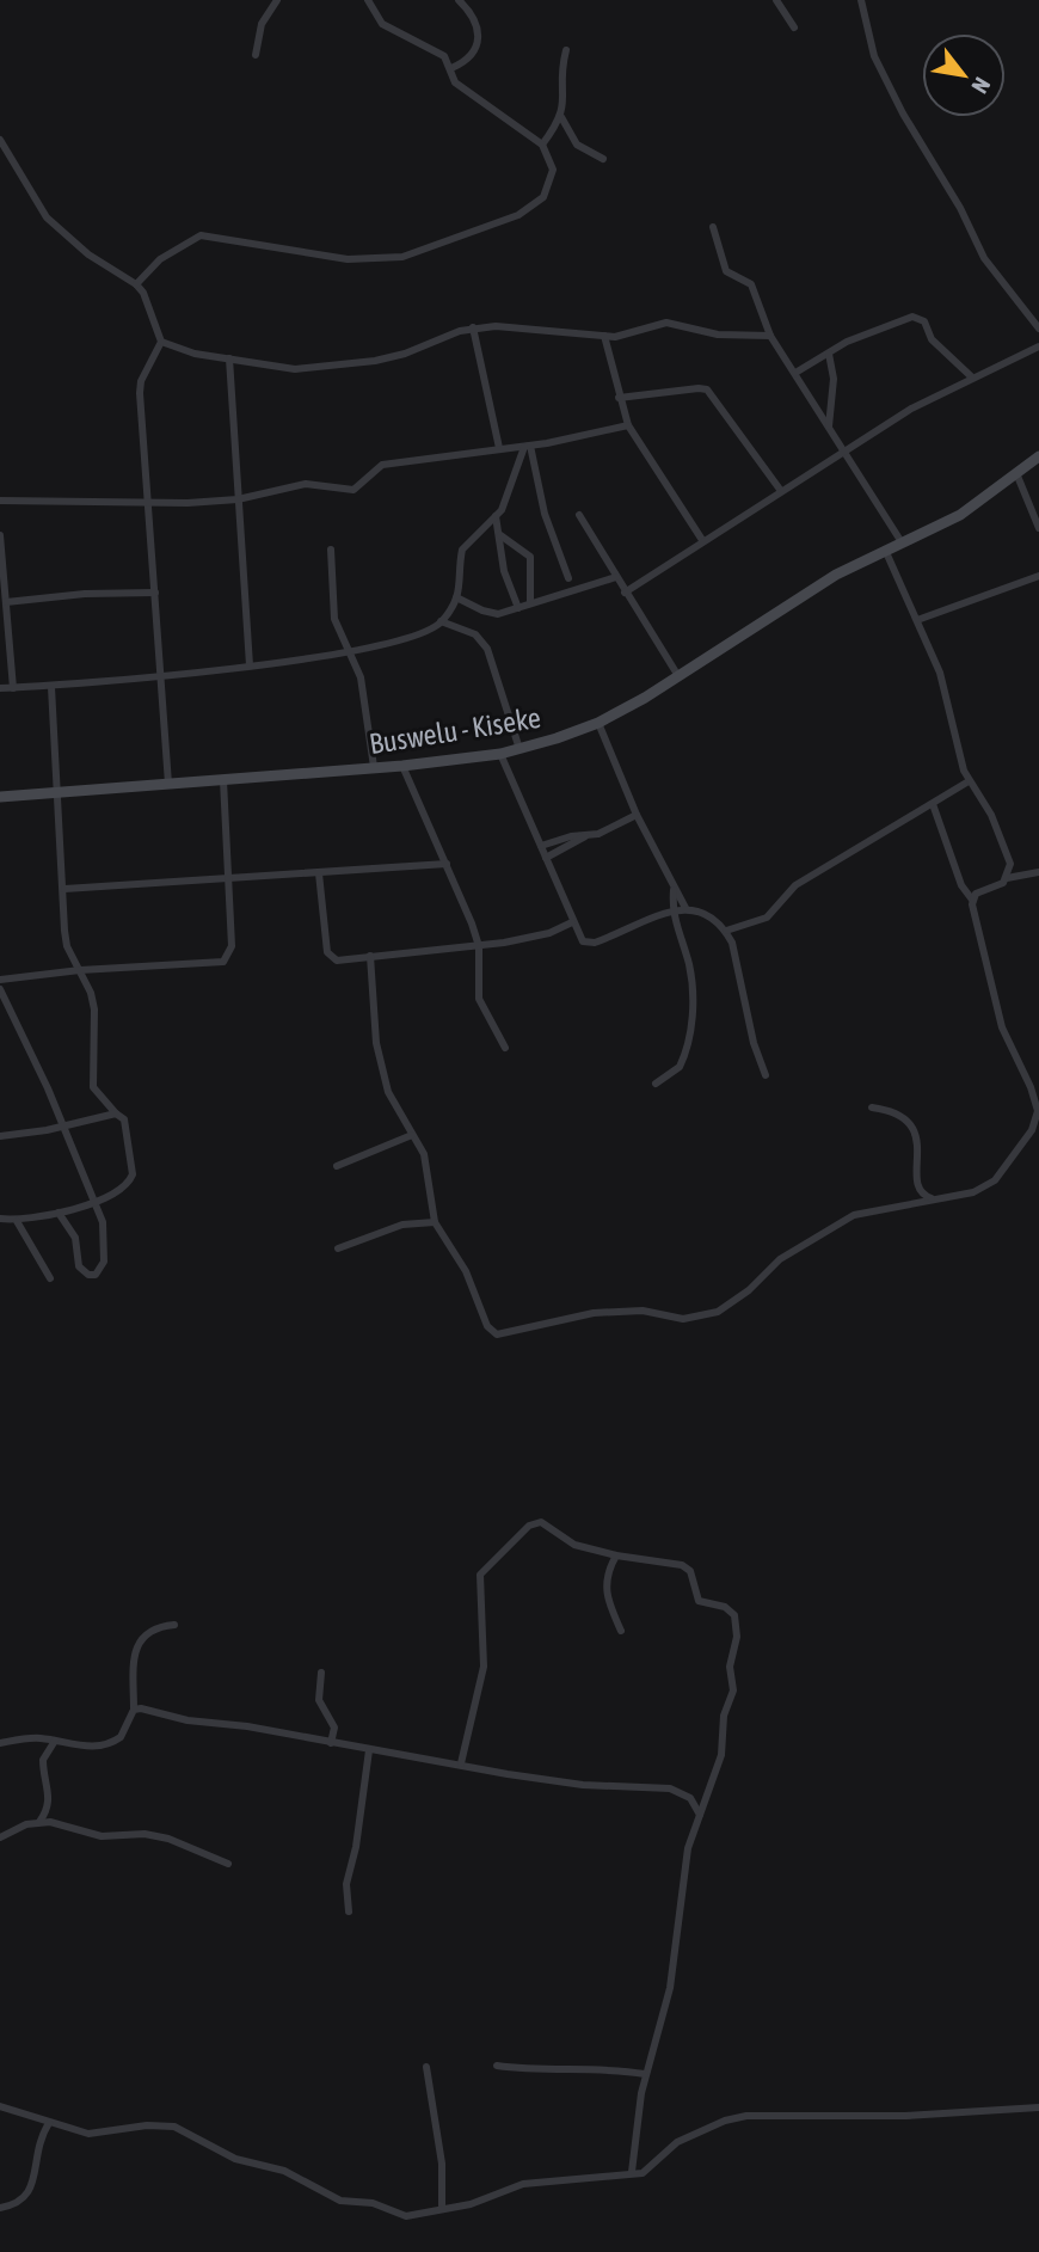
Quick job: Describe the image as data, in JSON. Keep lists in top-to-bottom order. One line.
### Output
{"streets":{"main road":["Buswelu - Kiseke"]},"north":"bottom right"}
